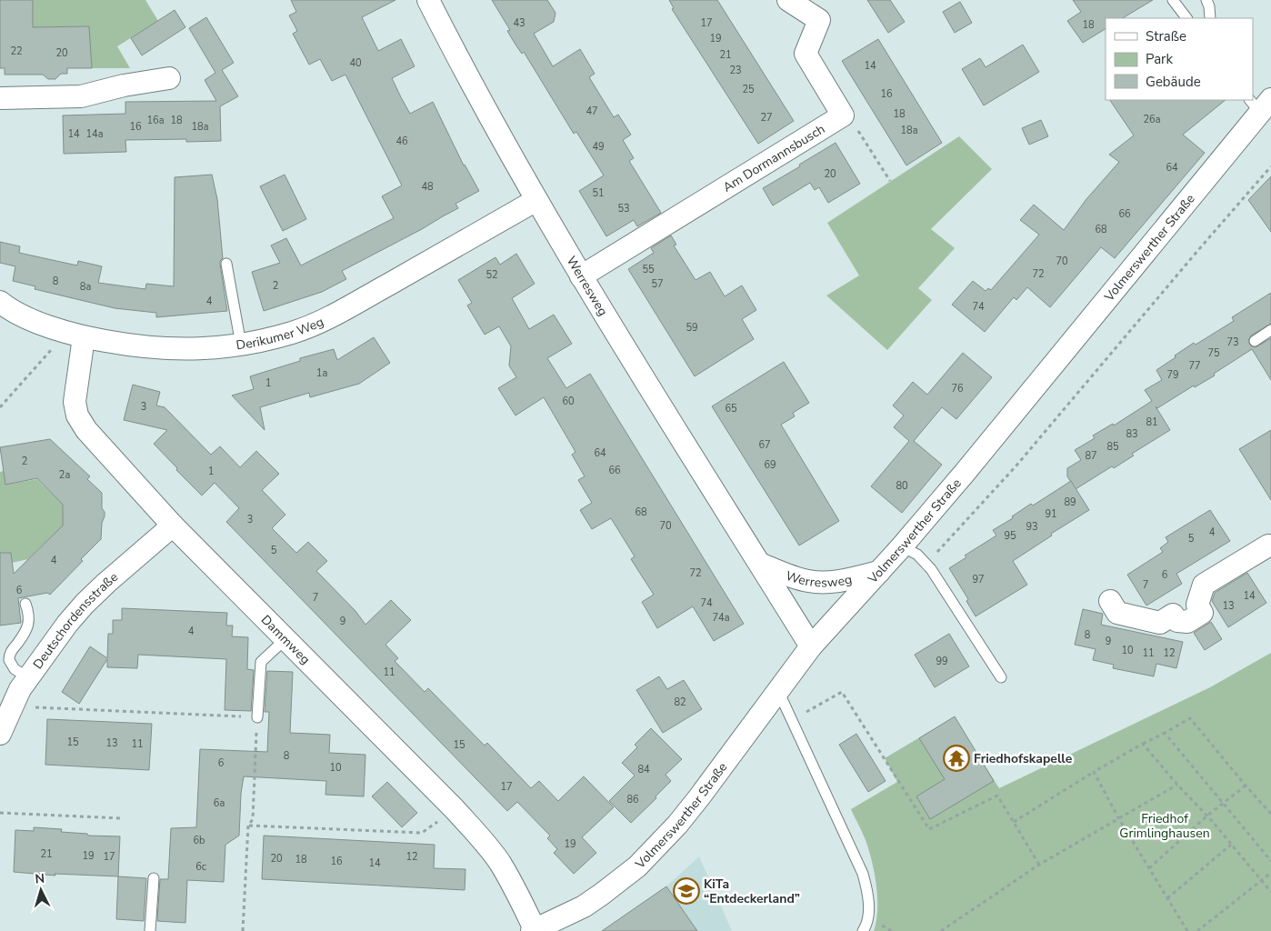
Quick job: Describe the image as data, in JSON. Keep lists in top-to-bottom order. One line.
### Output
{"streets":{"street":["Am Dormannsbusch","Volmerswerther Straße","Werresweg","Derikumer Weg","Deutschordensstraße","Dammweg"]},"crossings":[["Am Dormannsbusch","Werresweg"],["Volmerswerther Straße","Werresweg"],["Volmerswerther Straße","Dammweg"],["Werresweg","Derikumer Weg"],["Derikumer Weg","Dammweg"],["Deutschordensstraße","Dammweg"]],"parks":["Friedhof Grimlinghausen"],"places":{"temple":["Friedhofskapelle"],"school or university":["KiTa “Entdeckerland”"]},"house_numbers":["43","17","18","19","22","20","21","40","14","23","25","16","47","18","27","26a","16a","18","16","18a","18a","14","14a","46","49","64","20","48","51","53","66","68","70","55","72","52","8","57","2","8a","4","74","59","73","75","77","1a","79","1","76","60","3","65","81","83","67","85","64","87","2","69","66","1","2a","80","89","68","91","3","70","93","4","95","5","5","4","72","6","97","7","6","14","7","74","13","74a","9","4","8","9","10","11","12","99","11","82","15","13","11","15","8","6","10","84","17","86","6a","6b","19","21","19","17","12","20","18","16","14","6c"],"legend":["Straße","Park","Gebäude"],"north":"top"}
